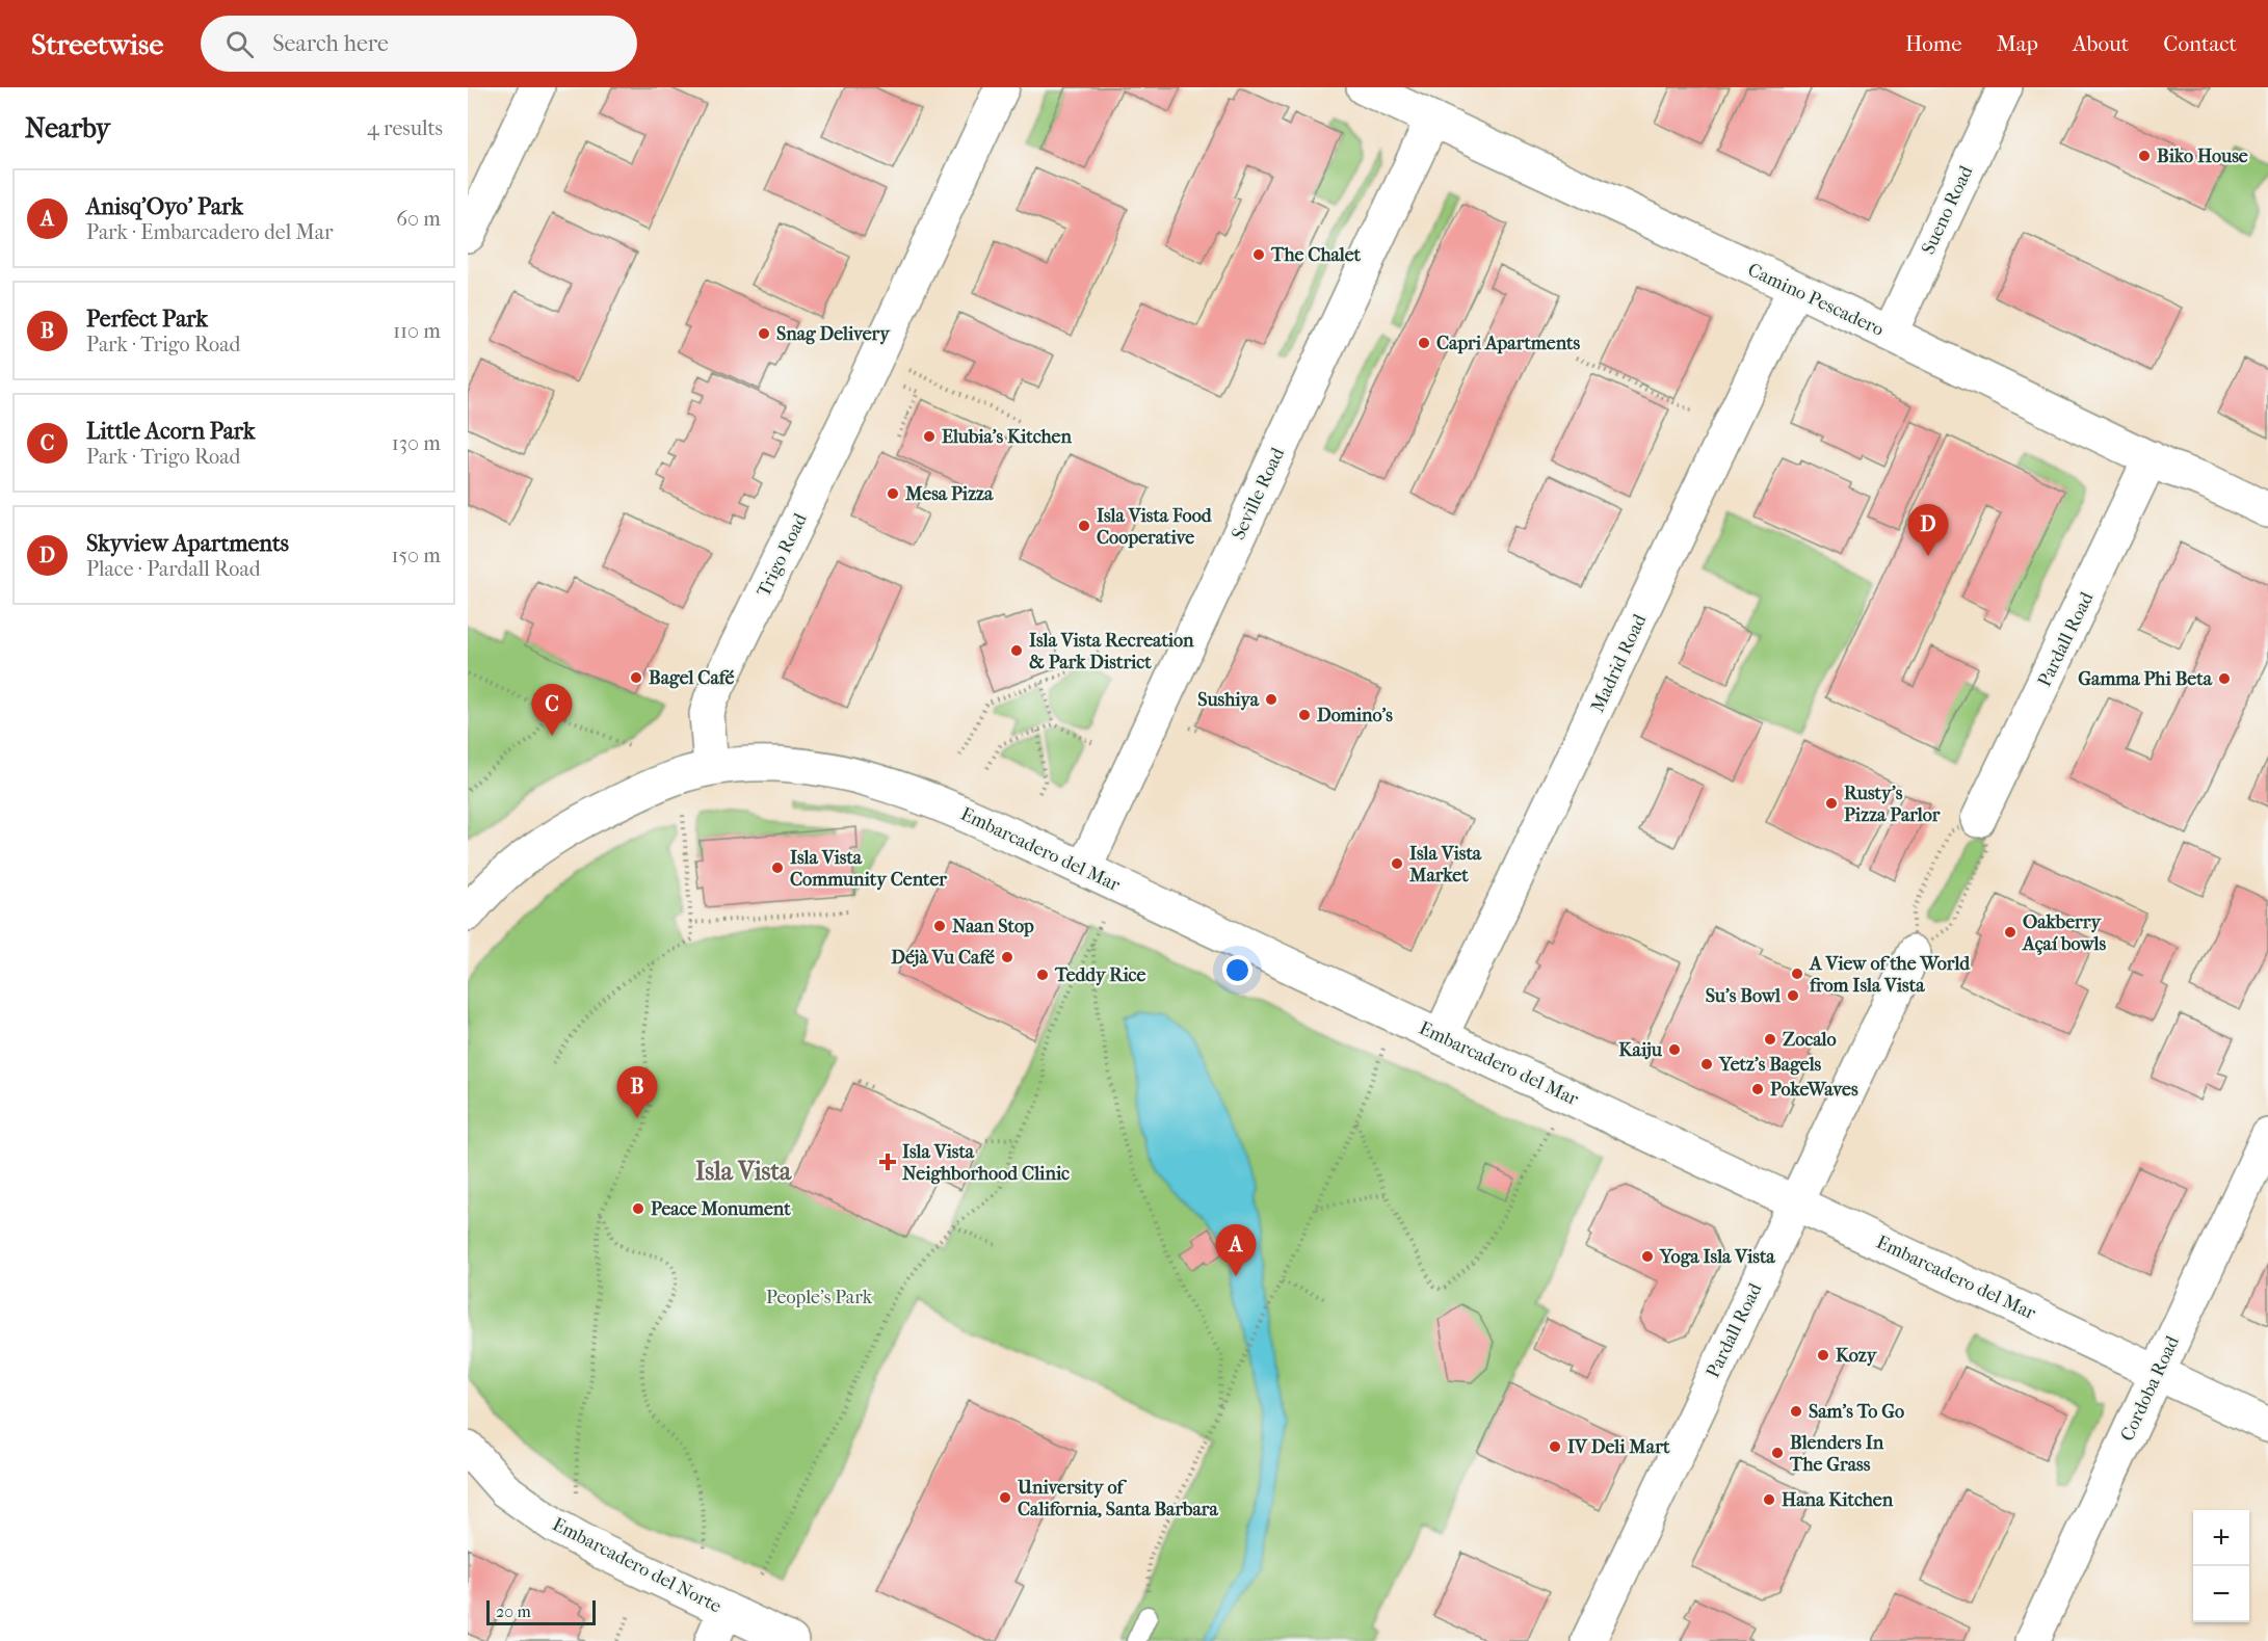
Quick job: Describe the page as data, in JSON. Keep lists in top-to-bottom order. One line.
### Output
{"streets":{"street":["Sueno Road","Camino Pescadero","Seville Road","Trigo Road","Pardall Road","Madrid Road","Embarcadero del Mar","Cordoba Road","Embarcadero del Norte"]},"crossings":[["Sueno Road","Camino Pescadero"],["Camino Pescadero","Seville Road"],["Camino Pescadero","Pardall Road"],["Camino Pescadero","Madrid Road"],["Seville Road","Embarcadero del Mar"],["Trigo Road","Embarcadero del Mar"],["Pardall Road","Embarcadero del Mar"],["Madrid Road","Embarcadero del Mar"],["Embarcadero del Mar","Cordoba Road"]],"districts":["Isla Vista"],"parks":["People's Park"],"places":{"other":["Biko House","The Chalet","Snag Delivery","Capri Apartments","Elubia's Kitchen","Mesa Pizza","Isla Vista Food Cooperative","Isla Vista Recreation & Park District","Bagel Café","Gamma Phi Beta","Sushiya","Domino's","Rusty's Pizza Parlor","Isla Vista Market","Isla Vista Community Center","Naan Stop","Oakberry Açaí bowls","Déjà Vu Café","A View of the World from Isla Vista","Teddy Rice","Su's Bowl","Zocalo","Kaiju","Yetz's Bagels","PokeWaves","Peace Monument","Yoga Isla Vista","Kozy","Sam's To Go","IV Deli Mart","Blenders In The Grass","University of California, Santa Barbara","Hana Kitchen"],"health":["Isla Vista Neighborhood Clinic"]},"scale_bar":"20 m","page":{"header":"Streetwise","search":"Search here","nav":["Home","Map","About","Contact"],"heading":["Nearby","4 results"],"list":[{"mark":"A","name":"Anisq'Oyo' Park","note":"Park · Embarcadero del Mar","value":"60 m"},{"mark":"B","name":"Perfect Park","note":"Park · Trigo Road","value":"110 m"},{"mark":"C","name":"Little Acorn Park","note":"Park · Trigo Road","value":"130 m"},{"mark":"D","name":"Skyview Apartments","note":"Place · Pardall Road","value":"150 m"}],"pins":["D","C","B","A"],"map_buttons":["+","−"],"scale":"20 m"}}
